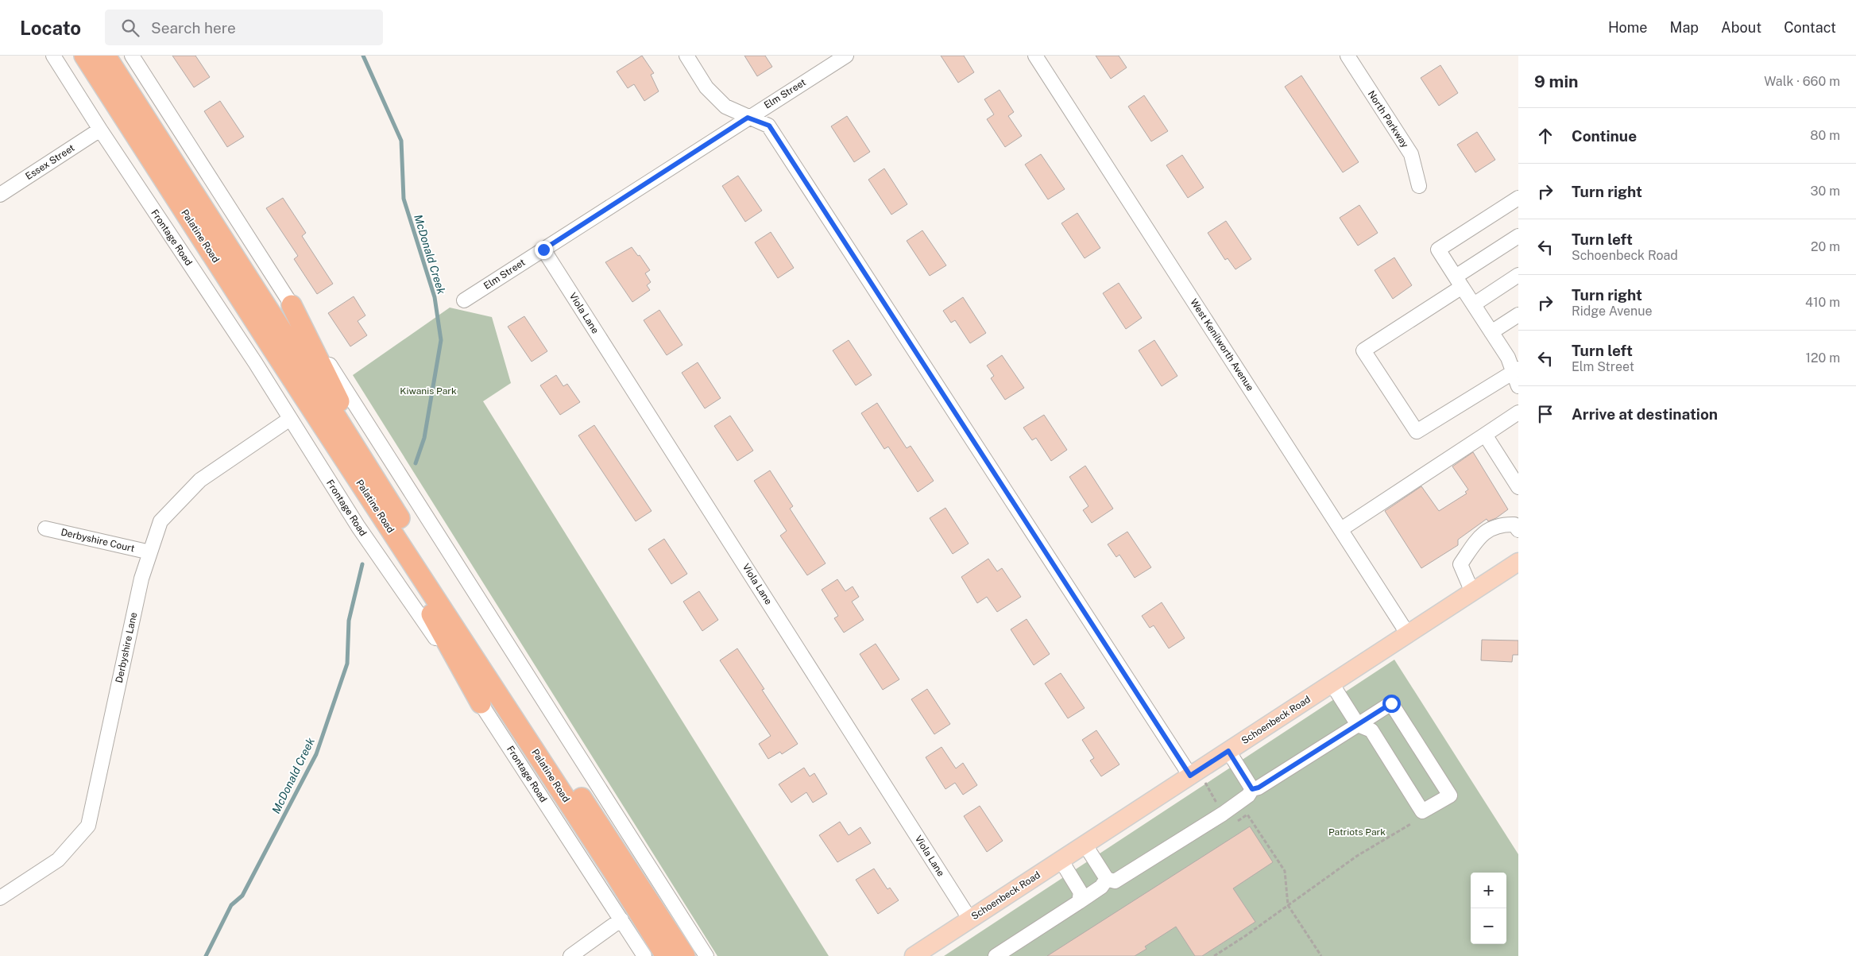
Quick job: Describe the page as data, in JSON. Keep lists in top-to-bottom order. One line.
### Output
{"streets":{"highway":["Palatine Road"],"main road":["Schoenbeck Road"],"street":["Elm Street","North Parkway","Essex Street","Frontage Road","Viola Lane","West Kenilworth Avenue","Derbyshire Court","Derbyshire Lane"]},"crossings":[["Elm Street","Viola Lane"],["Essex Street","Frontage Road"],["Frontage Road","Derbyshire Lane"],["Viola Lane","Schoenbeck Road"],["West Kenilworth Avenue","Schoenbeck Road"],["Derbyshire Court","Derbyshire Lane"]],"water":["McDonald Creek"],"parks":["Kiwanis Park","Patriots Park"],"page":{"header":"Locato","search":"Search here","nav":["Home","Map","About","Contact"],"heading":["9 min","Walk · 660 m"],"list":[["Continue","80 m"],["Turn right","30 m"],["Turn left","Schoenbeck Road","20 m"],["Turn right","Ridge Avenue","410 m"],["Turn left","Elm Street","120 m"],"Arrive at destination"],"map_buttons":["+","−"]}}
